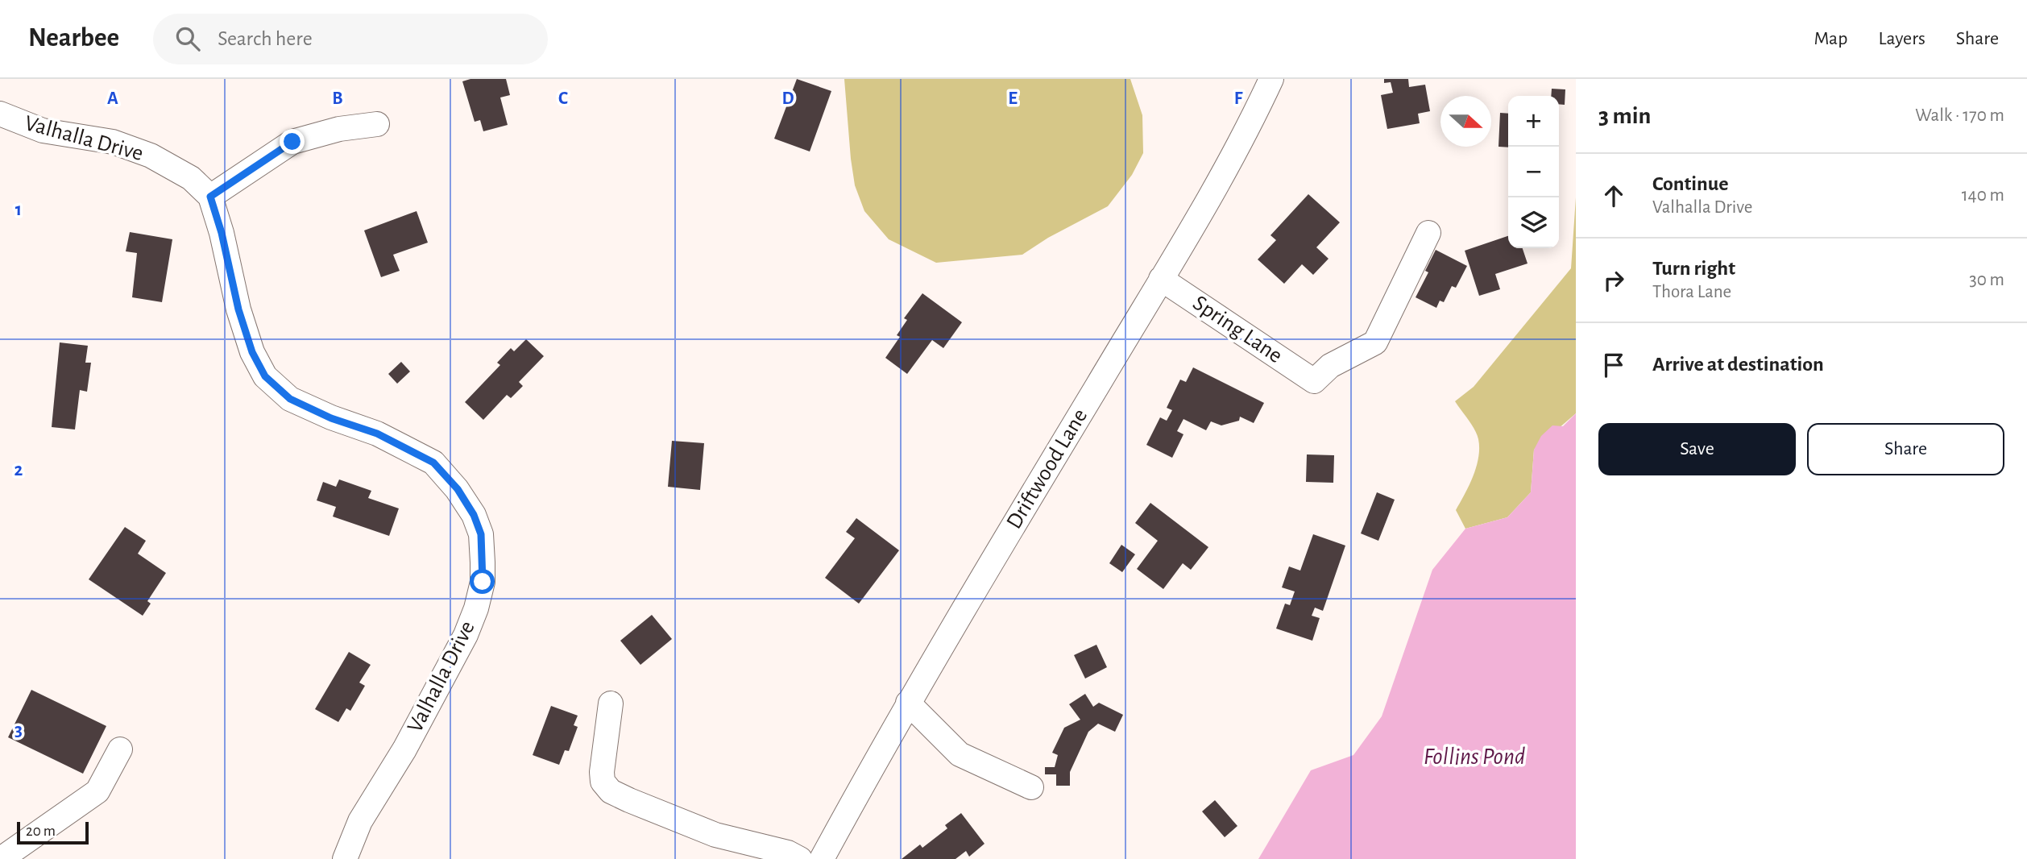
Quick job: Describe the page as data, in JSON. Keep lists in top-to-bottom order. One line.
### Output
{"streets":{"street":["Valhalla Drive","Spring Lane","Driftwood Lane"]},"crossings":[["Spring Lane","Driftwood Lane"]],"water":["Follins Pond"],"scale_bar":"20 m","north":"right","page":{"header":"Nearbee","search":"Search here","nav":["Map","Layers","Share"],"heading":["3 min","Walk · 170 m"],"map_buttons":["+","−"],"list":[["Continue","Valhalla Drive","140 m"],["Turn right","Thora Lane","30 m"],"Arrive at destination"],"buttons":["Save","Share"],"scale":"20 m"},"grid":{"columns":["A","B","C","D","E","F"],"rows":["1","2","3"]}}
